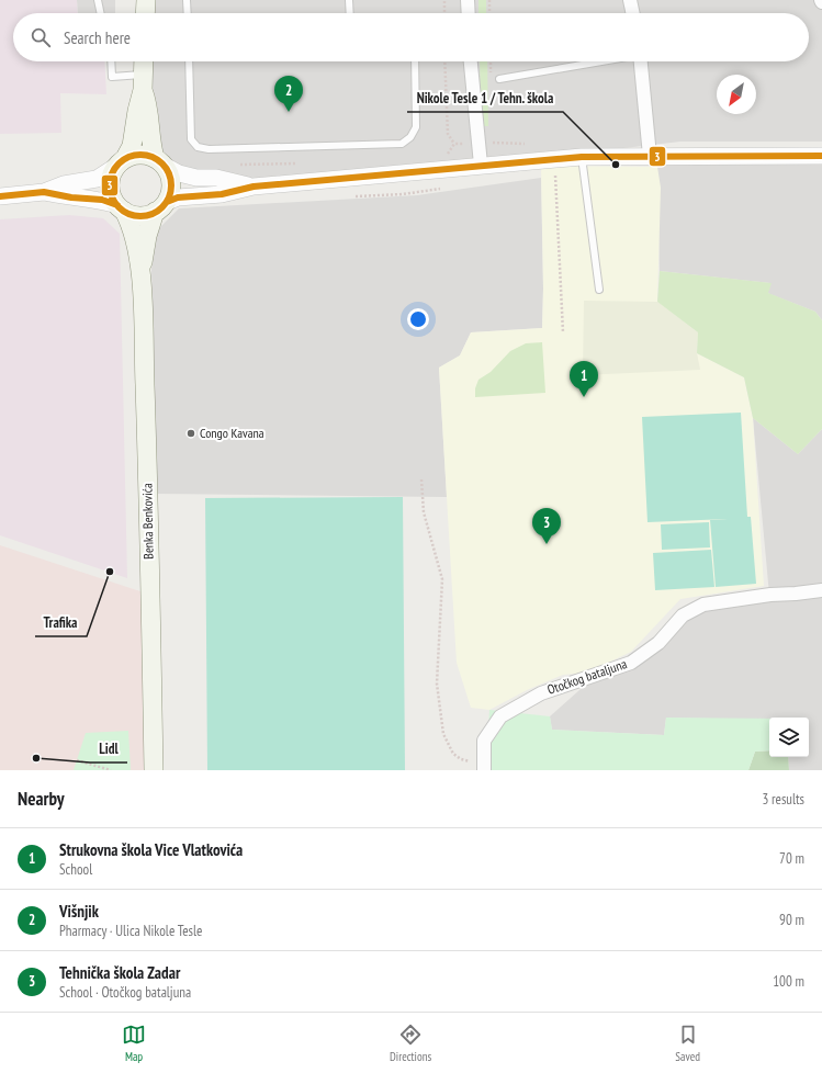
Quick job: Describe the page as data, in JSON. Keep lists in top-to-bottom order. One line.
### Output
{"streets":{"main road":["Benka Benkovića"],"street":["Otočkog bataljuna"]},"places":["Nikole Tesle 1 / Tehn. škola","Congo Kavana","Trafika","Lidl"],"lines":["transit line 3"],"north":"bottom left","page":{"search":"Search here","pins":["2","1","3"],"heading":["Nearby","3 results"],"list":[{"mark":"1","name":"Strukovna škola Vice Vlatkovića","note":"School","value":"70 m"},{"mark":"2","name":"Višnjik","note":"Pharmacy · Ulica Nikole Tesle","value":"90 m"},{"mark":"3","name":"Tehnička škola Zadar","note":"School · Otočkog bataljuna","value":"100 m"}],"nav":["Map","Directions","Saved"]}}
